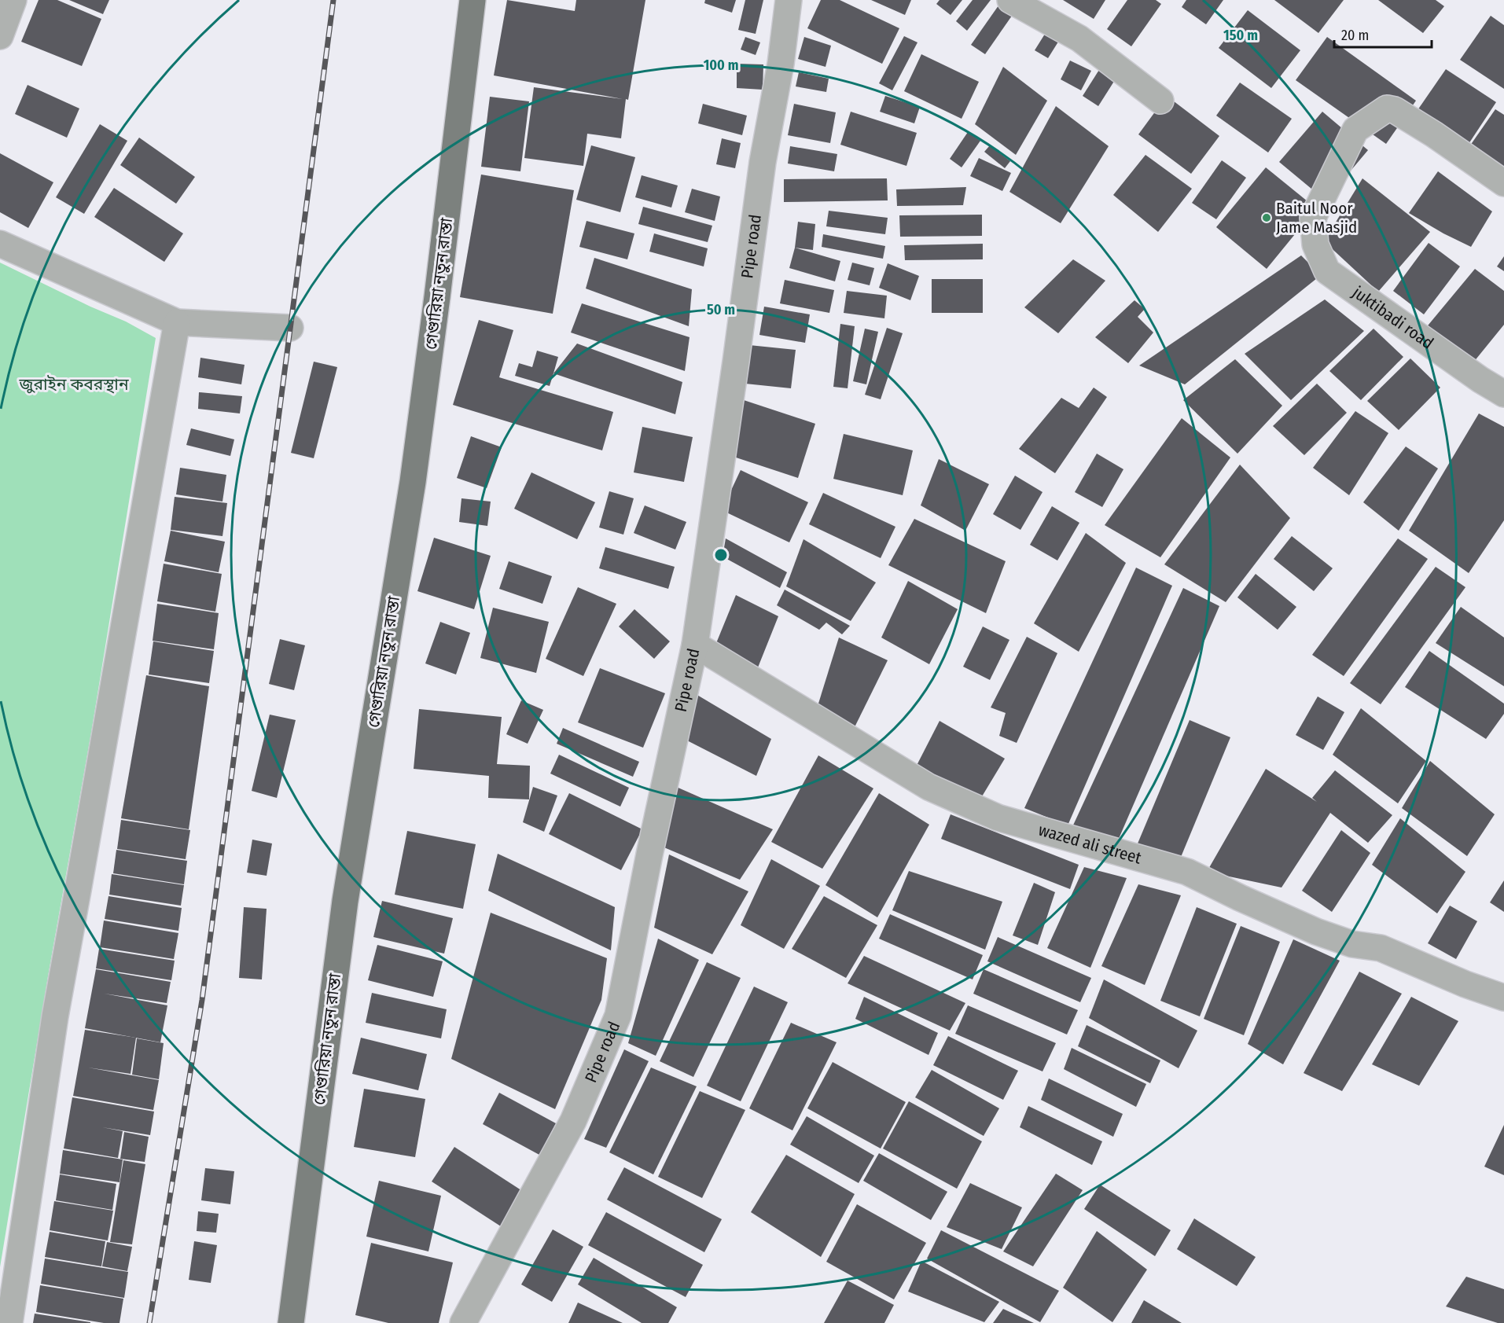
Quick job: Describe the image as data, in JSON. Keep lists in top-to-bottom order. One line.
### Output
{"streets":{"main road":["গেণ্ডারিয়া নতুন রাস্তা"],"street":["Pipe road","juktibadi road","wazed ali street"]},"crossings":[["Pipe road","wazed ali street"]],"parks":["জুরাইন কবরস্থান"],"places":["Baitul Noor Jame Masjid"],"scale_bar":"20 m","rings":["150 m","100 m","50 m"]}
